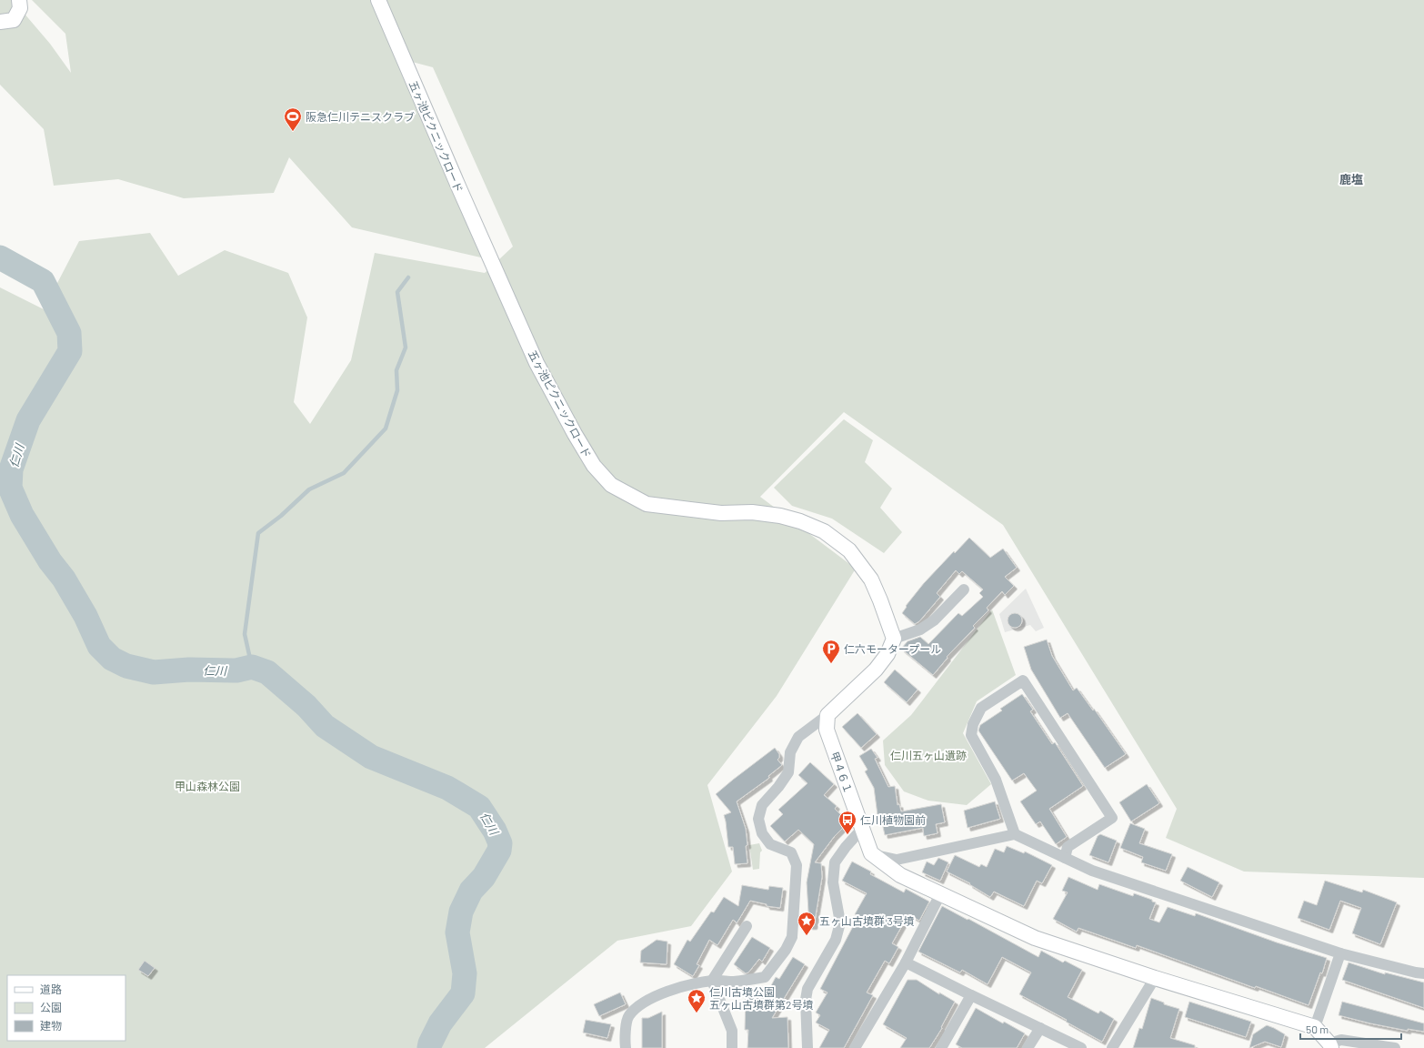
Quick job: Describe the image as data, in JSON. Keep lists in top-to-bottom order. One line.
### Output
{"streets":{"street":["五ヶ池ピクニックロード","甲４６１"]},"districts":["鹿塩"],"water":["仁川"],"parks":["仁川五ヶ山遺跡","甲山森林公園"],"places":{"sports":["阪急仁川テニスクラブ"],"parking":["仁六モータープール"],"bus stop":["仁川植物園前"],"place":["五ヶ山古墳群 3号墳","仁川古墳公園 五ヶ山古墳群第2号墳"]},"legend":["道路","公園","建物"],"scale_bar":"50 m"}
